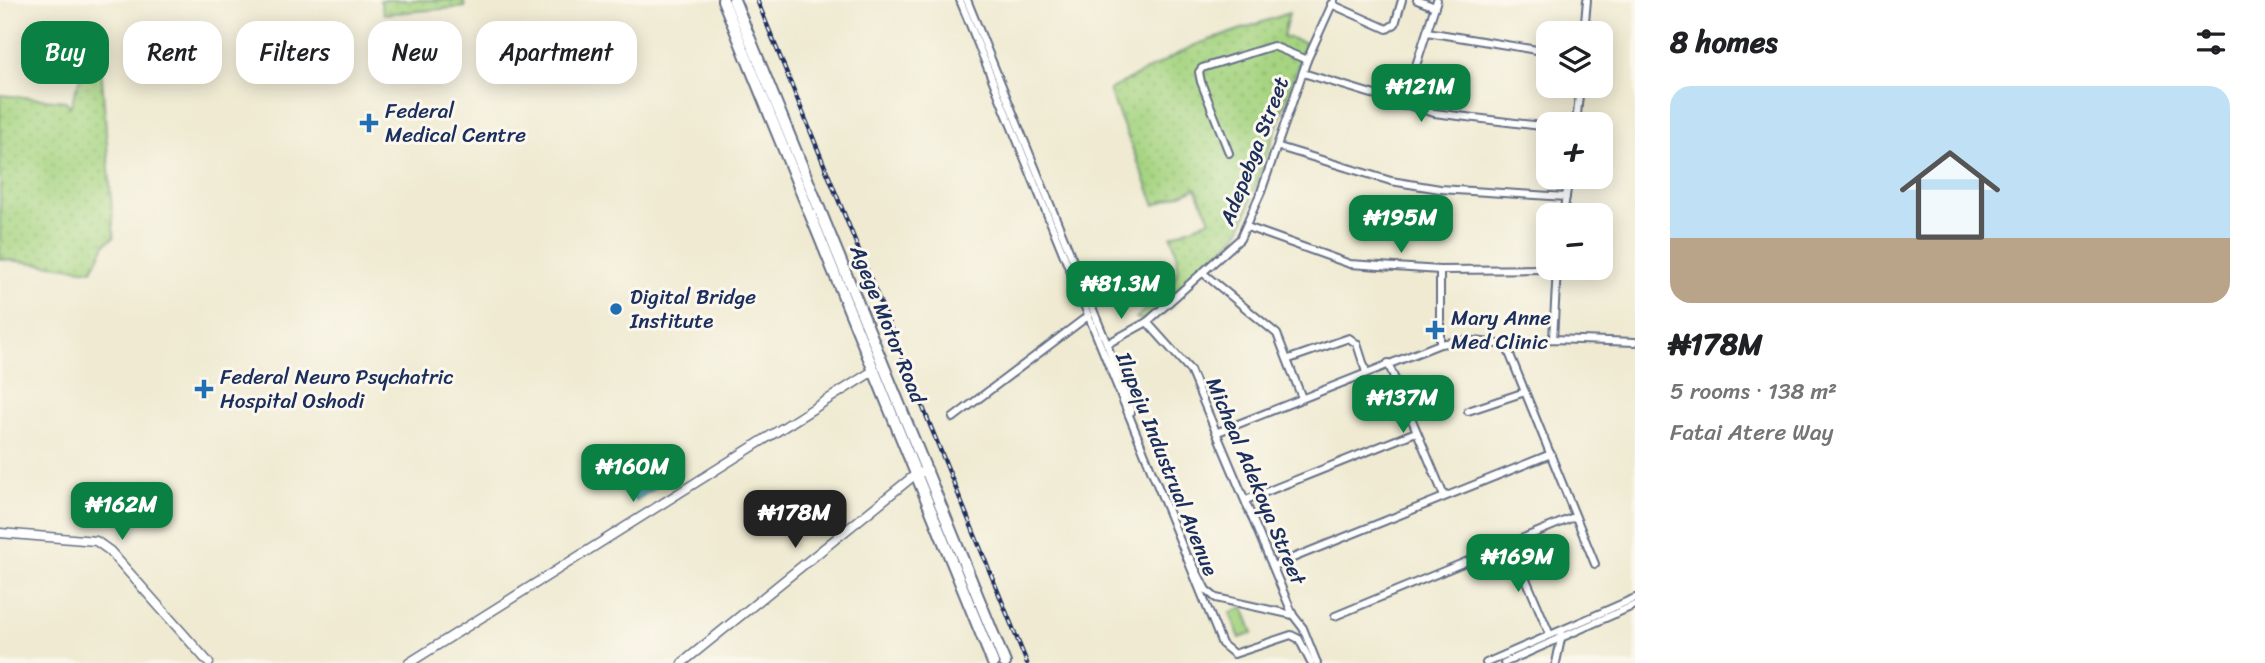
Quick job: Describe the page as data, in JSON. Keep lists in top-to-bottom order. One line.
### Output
{"streets":{"highway":["Agege Motor Road"],"street":["Adepebga Street","Ilupeju Industrual Avenue","Micheal Adekoya Street"]},"crossings":[["Adepebga Street","Ilupeju Industrual Avenue"],["Adepebga Street","Micheal Adekoya Street"],["Ilupeju Industrual Avenue","Micheal Adekoya Street"]],"places":{"health":["Federal Medical Centre","Mary Anne Med Clinic","Federal Neuro Psychatric Hospital Oshodi"],"other":["Digital Bridge Institute"]},"page":{"heading":"8 homes","map_buttons":["+","−"],"chip":["Buy","Rent","Filters","New","Apartment"],"price":["₦121M","₦195M","₦81.3M","₦137M","₦160M","₦162M","₦178M","₦169M"],"list":[{"name":"₦178M","note":"5 rooms · 138 m² · Fatai Atere Way"}]}}
